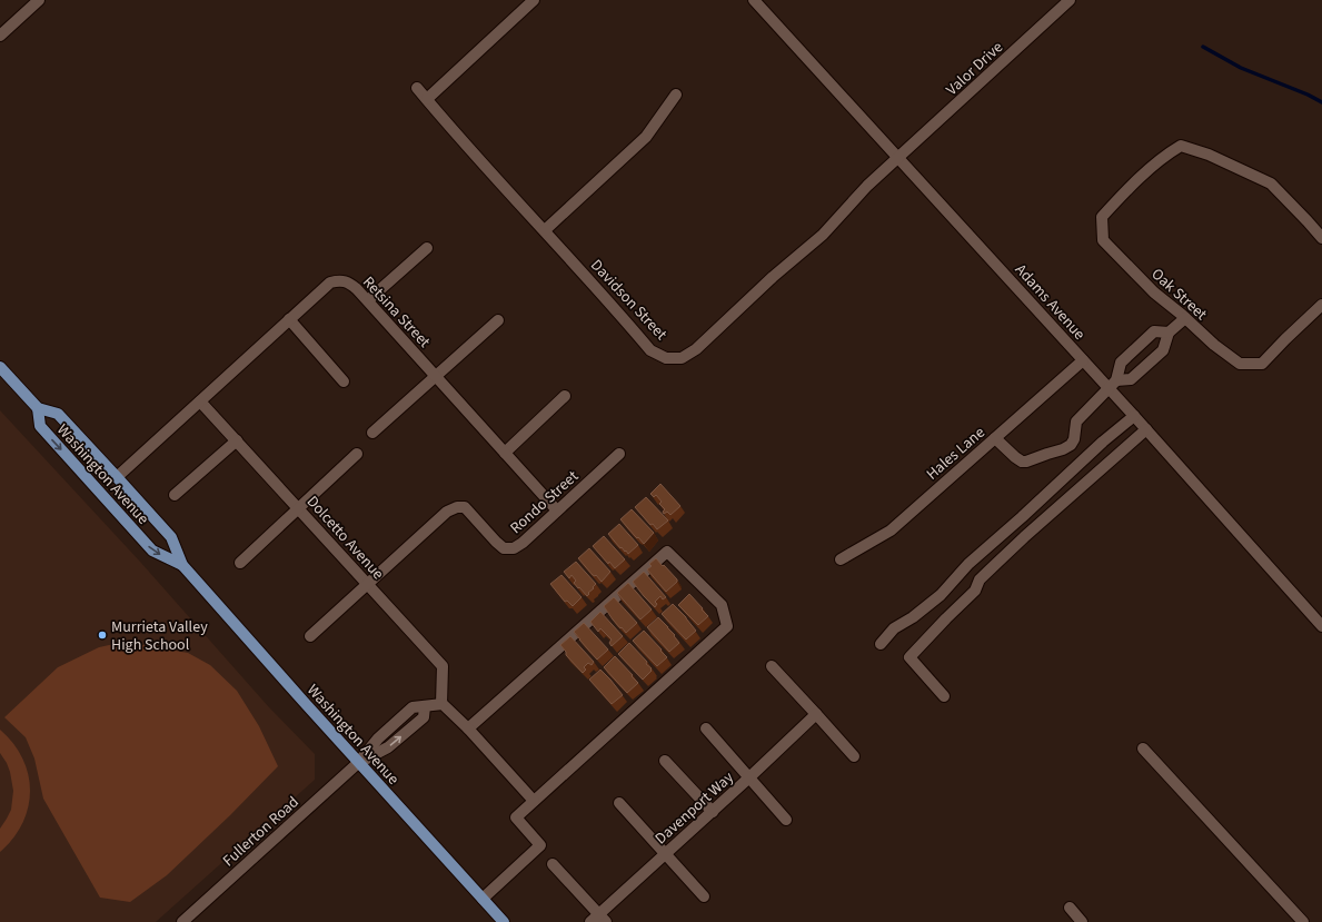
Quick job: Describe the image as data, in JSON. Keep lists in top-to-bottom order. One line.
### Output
{"streets":{"main road":["Washington Avenue"],"street":["Valor Drive","Oak Street","Davidson Street","Adams Avenue","Retsina Street","Hales Lane","Rondo Street","Dolcetto Avenue","Davenport Way","Fullerton Road"]},"crossings":[["Valor Drive","Davidson Street"],["Valor Drive","Adams Avenue"],["Davidson Street","Adams Avenue"],["Adams Avenue","Hales Lane"],["Retsina Street","Washington Avenue"],["Retsina Street","Rondo Street"],["Retsina Street","Dolcetto Avenue"],["Washington Avenue","Fullerton Road"],["Rondo Street","Dolcetto Avenue"],["Dolcetto Avenue","Fullerton Road"]],"places":["Murrieta Valley High School"]}
